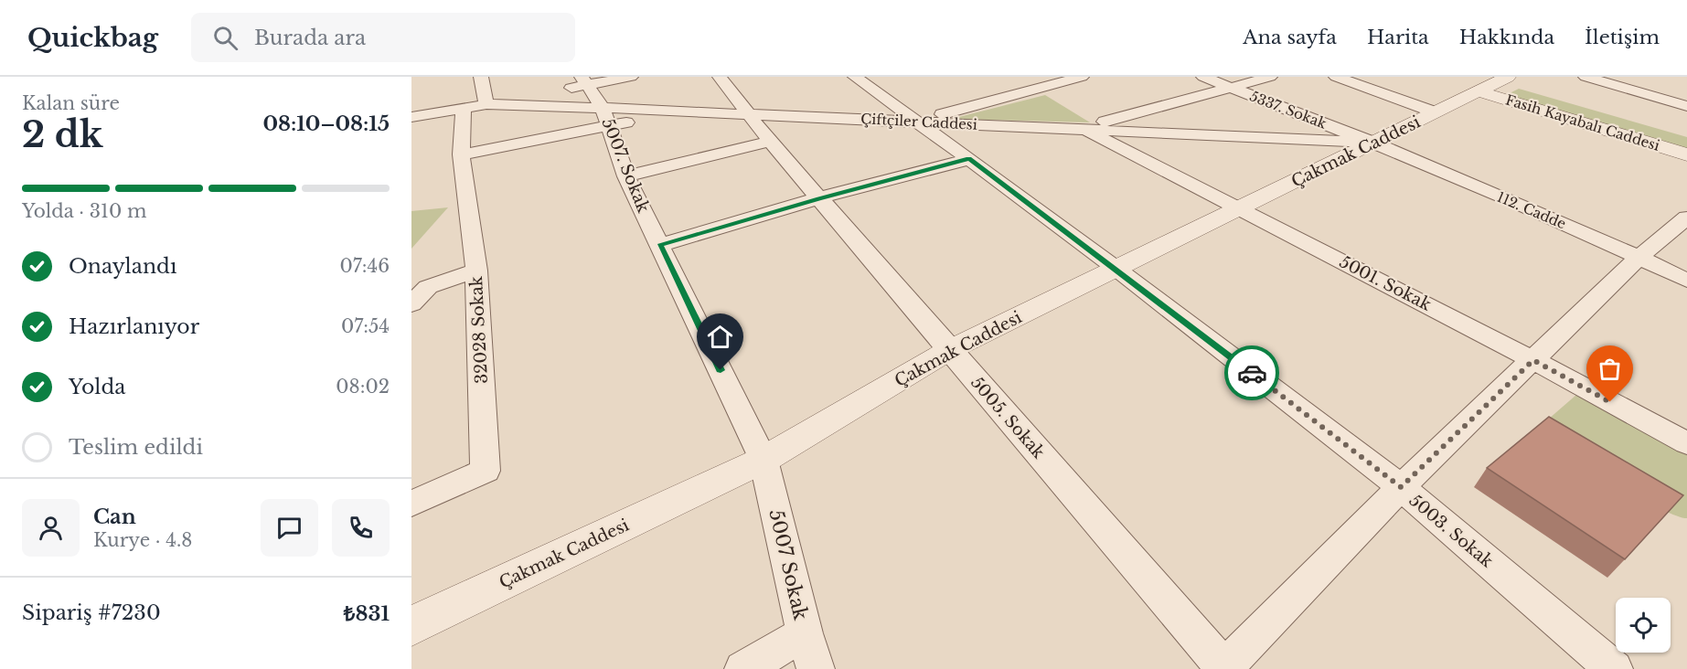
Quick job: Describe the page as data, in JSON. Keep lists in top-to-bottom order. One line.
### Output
{"streets":{"street":["5337. Sokak","Çiftçiler Caddesi","Fasih Kayabalı Caddesi","Çakmak Caddesi","5007. Sokak","112. Cadde","5001. Sokak","32028 Sokak","5005. Sokak","5003. Sokak","5007 Sokak"]},"crossings":[["5337. Sokak","Çiftçiler Caddesi"],["5337. Sokak","Çakmak Caddesi"],["5337. Sokak","112. Cadde"],["Çiftçiler Caddesi","Çakmak Caddesi"],["Çiftçiler Caddesi","5007. Sokak"],["Çiftçiler Caddesi","112. Cadde"],["Çiftçiler Caddesi","5001. Sokak"],["Çiftçiler Caddesi","5005. Sokak"],["Çiftçiler Caddesi","5003. Sokak"],["Fasih Kayabalı Caddesi","Çakmak Caddesi"],["Çakmak Caddesi","5007. Sokak"],["Çakmak Caddesi","112. Cadde"],["Çakmak Caddesi","5001. Sokak"],["Çakmak Caddesi","5005. Sokak"],["Çakmak Caddesi","5003. Sokak"],["Çakmak Caddesi","5007 Sokak"],["5007. Sokak","5007 Sokak"]],"page":{"header":"Quickbag","search":"Burada ara","nav":["Ana sayfa","Harita","Hakkında","İletişim"],"heading":["2 dk","Kalan süre","08:10–08:15"],"panel":["Can","Kurye · 4.8","Sipariş #7230","₺831"],"bar":"Yolda · 310 m","list":[["Onaylandı","07:46"],["Hazırlanıyor","07:54"],["Yolda","08:02"],"Teslim edildi"]}}
